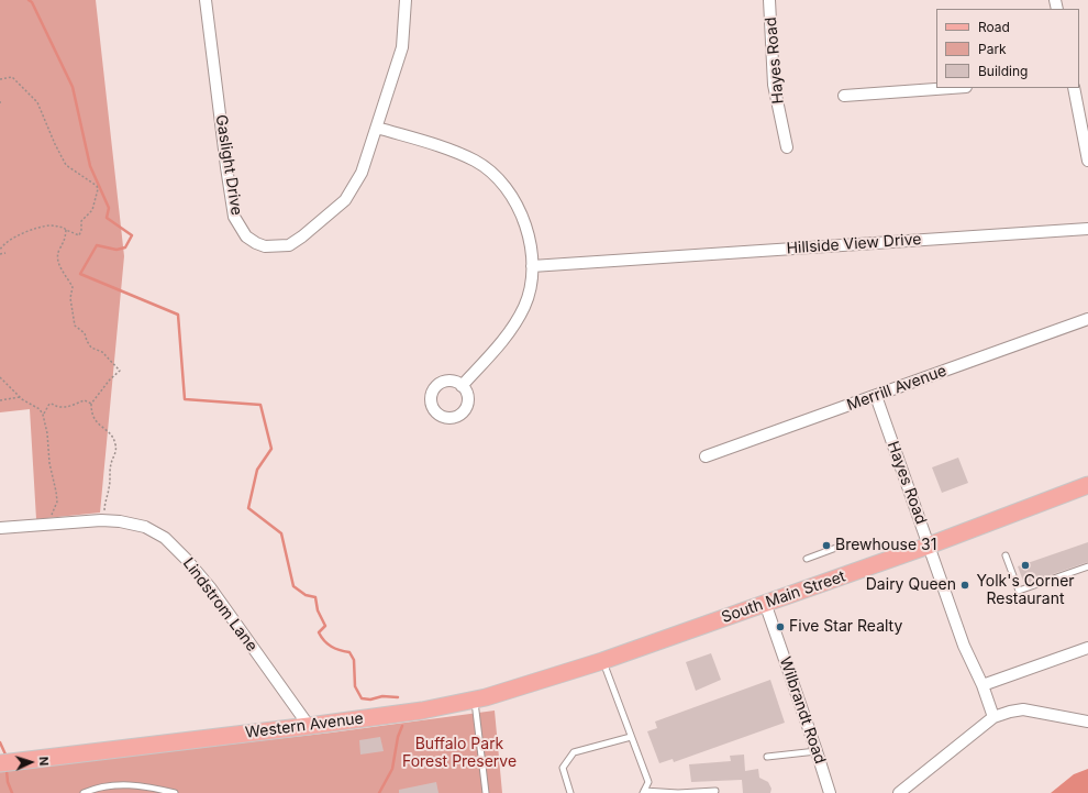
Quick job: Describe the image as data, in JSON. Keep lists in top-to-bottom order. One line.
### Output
{"streets":{"main road":["South Main Street","Western Avenue"],"street":["Hayes Road","Gaslight Drive","Hillside View Drive","Merrill Avenue","Lindstrom Lane","Wilbrandt Road"]},"crossings":[["Hayes Road","Merrill Avenue"],["Hayes Road","South Main Street"],["South Main Street","Wilbrandt Road"],["South Main Street","Western Avenue"],["Lindstrom Lane","Western Avenue"]],"parks":["Buffalo Park Forest Preserve"],"places":["Brewhouse 31","Yolk's Corner Restaurant","Dairy Queen","Five Star Realty"],"legend":["Road","Park","Building"],"north":"right"}
